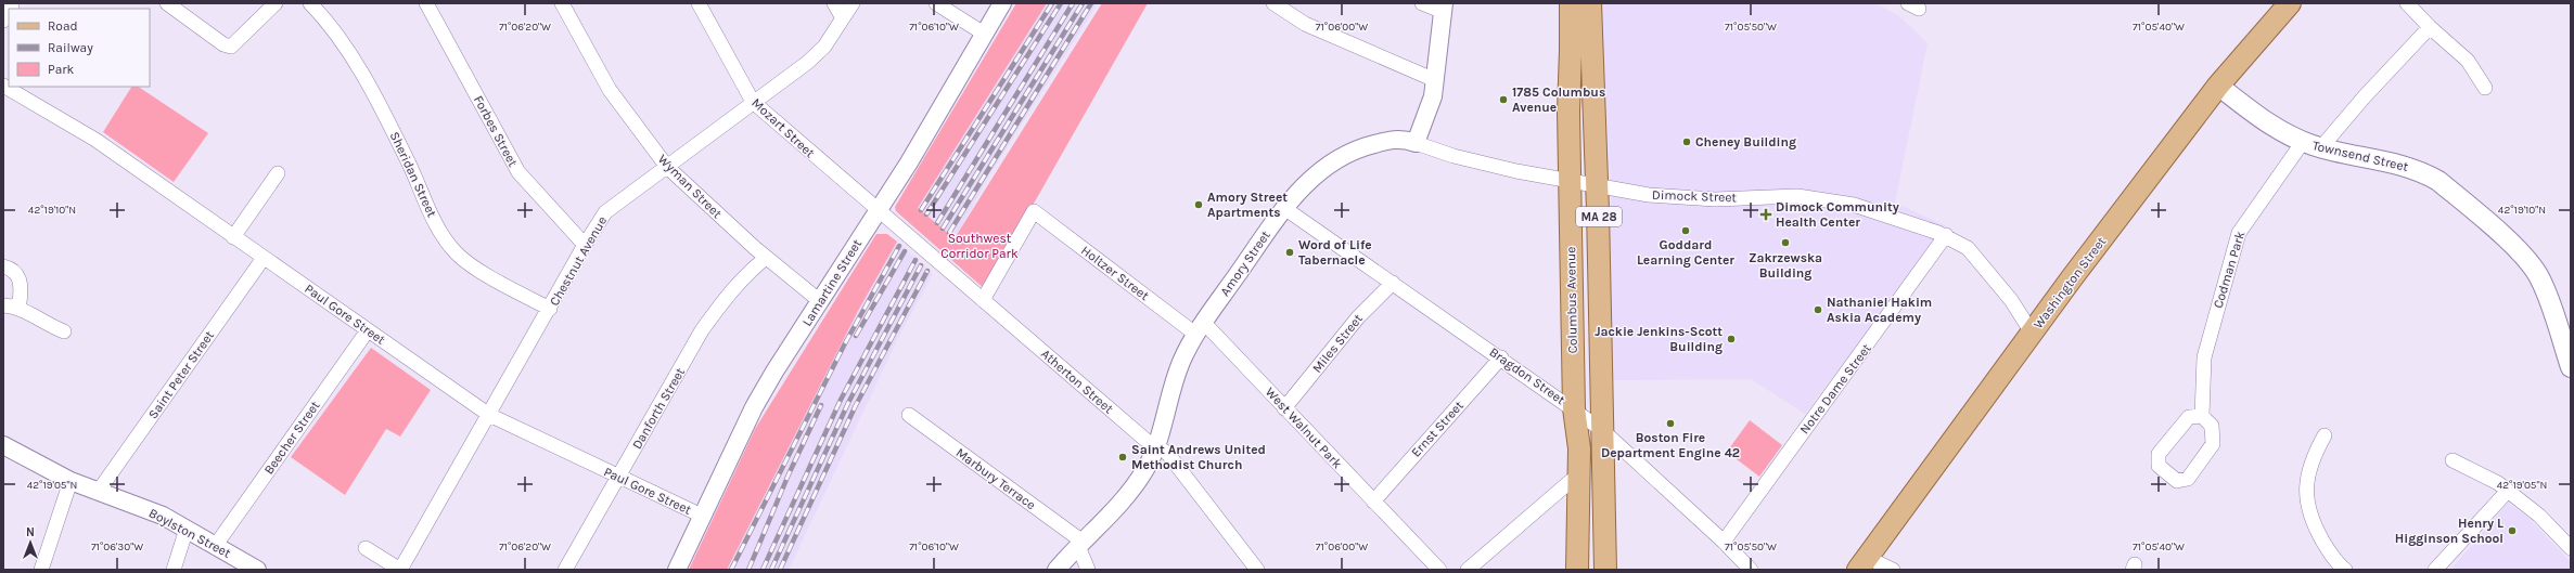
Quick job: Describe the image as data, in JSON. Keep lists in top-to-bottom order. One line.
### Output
{"streets":{"main road":["Townsend Street","MA 28","Washington Street","Columbus Avenue"],"street":["Mozart Street","Forbes Street","Sheridan Street","Wyman Street","Dimock Street","Chestnut Avenue","Amory Street","Codman Park","Holtzer Street","Lamartine Street","Paul Gore Street","Miles Street","Saint Peter Street","Bragdon Street","Atherton Street","Notre Dame Street","Danforth Street","West Walnut Park","Ernst Street","Beecher Street","Marbury Terrace","Boylston Street"]},"crossings":[["Mozart Street","Chestnut Avenue"],["Mozart Street","Lamartine Street"],["Mozart Street","Atherton Street"],["Forbes Street","Chestnut Avenue"],["Townsend Street","Codman Park"],["Townsend Street","Washington Street"],["Sheridan Street","Chestnut Avenue"],["Wyman Street","Chestnut Avenue"],["Wyman Street","Lamartine Street"],["Wyman Street","Danforth Street"],["Dimock Street","MA 28"],["Dimock Street","Amory Street"],["Dimock Street","Washington Street"],["Dimock Street","Columbus Avenue"],["Dimock Street","Notre Dame Street"],["MA 28","Bragdon Street"],["Chestnut Avenue","Paul Gore Street"],["Amory Street","Holtzer Street"],["Amory Street","Bragdon Street"],["Amory Street","Atherton Street"],["Amory Street","West Walnut Park"],["Amory Street","Marbury Terrace"],["Holtzer Street","Atherton Street"],["Holtzer Street","West Walnut Park"],["Lamartine Street","Paul Gore Street"],["Lamartine Street","Atherton Street"],["Columbus Avenue","Bragdon Street"],["Paul Gore Street","Saint Peter Street"],["Paul Gore Street","Danforth Street"],["Paul Gore Street","Beecher Street"],["Miles Street","Bragdon Street"],["Miles Street","West Walnut Park"],["Saint Peter Street","Boylston Street"],["Bragdon Street","Notre Dame Street"],["Bragdon Street","Ernst Street"],["West Walnut Park","Ernst Street"],["Beecher Street","Boylston Street"]],"parks":["Southwest Corridor Park"],"places":{"other":["1785 Columbus Avenue","Cheney Building","Amory Street Apartments","Goddard Learning Center","Zakrzewska Building","Word of Life Tabernacle","Nathaniel Hakim Askia Academy","Jackie Jenkins-Scott Building","Boston Fire Department Engine 42","Saint Andrews United Methodist Church","Henry L Higginson School"],"health":["Dimock Community Health Center"]},"legend":["Road","Railway","Park"],"north":"top","coordinates":["71°06'20\"W","71°06'10\"W","71°06'00\"W","71°05'50\"W","71°05'40\"W","42°19'10\"N","42°19'05\"N","71°06'30\"W"]}
